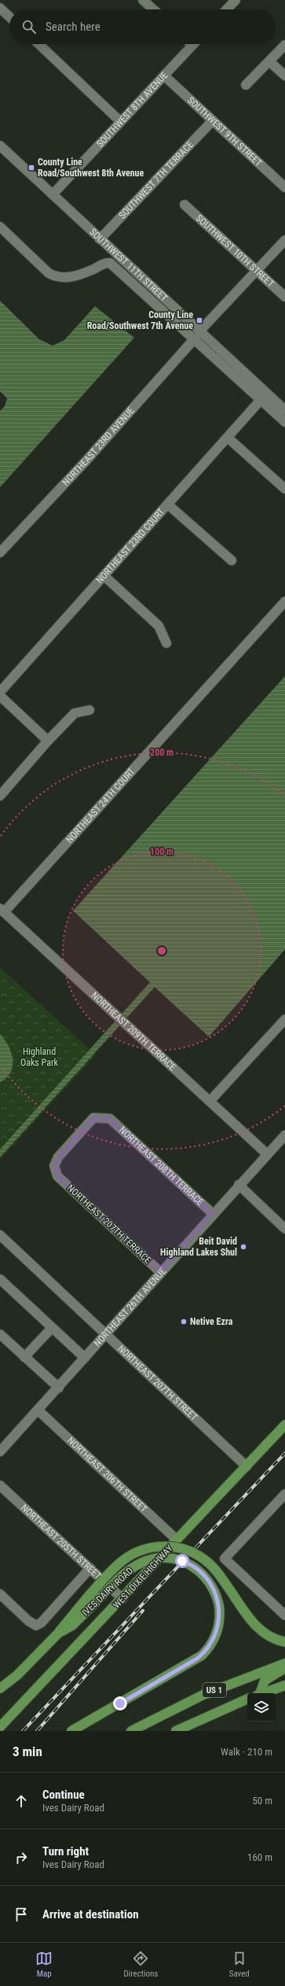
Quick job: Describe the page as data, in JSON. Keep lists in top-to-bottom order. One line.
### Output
{"streets":{"main road":["WEST DIXIE HIGHWAY","IVES DAIRY ROAD","US 1"],"street":["SOUTHWEST 8TH AVENUE","SOUTHWEST 9TH STREET","SOUTHWEST 7TH TERRACE","SOUTHWEST 10TH STREET","SOUTHWEST 11TH STREET","NORTHEAST 23RD AVENUE","NORTHEAST 23RD COURT","NORTHEAST 24TH COURT","NORTHEAST 209TH TERRACE","NORTHEAST 208TH TERRACE","NORTHEAST 207TH TERRACE","NORTHEAST 26TH AVENUE","NORTHEAST 207TH STREET","NORTHEAST 206TH STREET","NORTHEAST 205TH STREET"]},"crossings":[["SOUTHWEST 8TH AVENUE","SOUTHWEST 9TH STREET"],["SOUTHWEST 8TH AVENUE","SOUTHWEST 11TH STREET"],["SOUTHWEST 9TH STREET","SOUTHWEST 7TH TERRACE"],["SOUTHWEST 7TH TERRACE","SOUTHWEST 11TH STREET"],["SOUTHWEST 10TH STREET","NORTHEAST 23RD AVENUE"],["SOUTHWEST 11TH STREET","NORTHEAST 23RD AVENUE"],["NORTHEAST 24TH COURT","NORTHEAST 209TH TERRACE"],["NORTHEAST 209TH TERRACE","NORTHEAST 26TH AVENUE"],["NORTHEAST 208TH TERRACE","NORTHEAST 207TH TERRACE"],["NORTHEAST 208TH TERRACE","NORTHEAST 26TH AVENUE"],["NORTHEAST 207TH TERRACE","NORTHEAST 26TH AVENUE"],["NORTHEAST 26TH AVENUE","NORTHEAST 207TH STREET"],["NORTHEAST 26TH AVENUE","NORTHEAST 206TH STREET"],["NORTHEAST 207TH STREET","WEST DIXIE HIGHWAY"],["NORTHEAST 206TH STREET","WEST DIXIE HIGHWAY"],["NORTHEAST 205TH STREET","WEST DIXIE HIGHWAY"]],"parks":["Highland Oaks Park"],"places":{"transit":["County Line Road/Southwest 8th Avenue","County Line Road/Southwest 7th Avenue"],"other":["Beit David Highland Lakes Shul","Netive Ezra"]},"page":{"search":"Search here","heading":["3 min","Walk · 210 m"],"list":[["Continue","Ives Dairy Road","50 m"],["Turn right","Ives Dairy Road","160 m"],"Arrive at destination"],"nav":["Map","Directions","Saved"]},"rings":["200 m","100 m"]}
